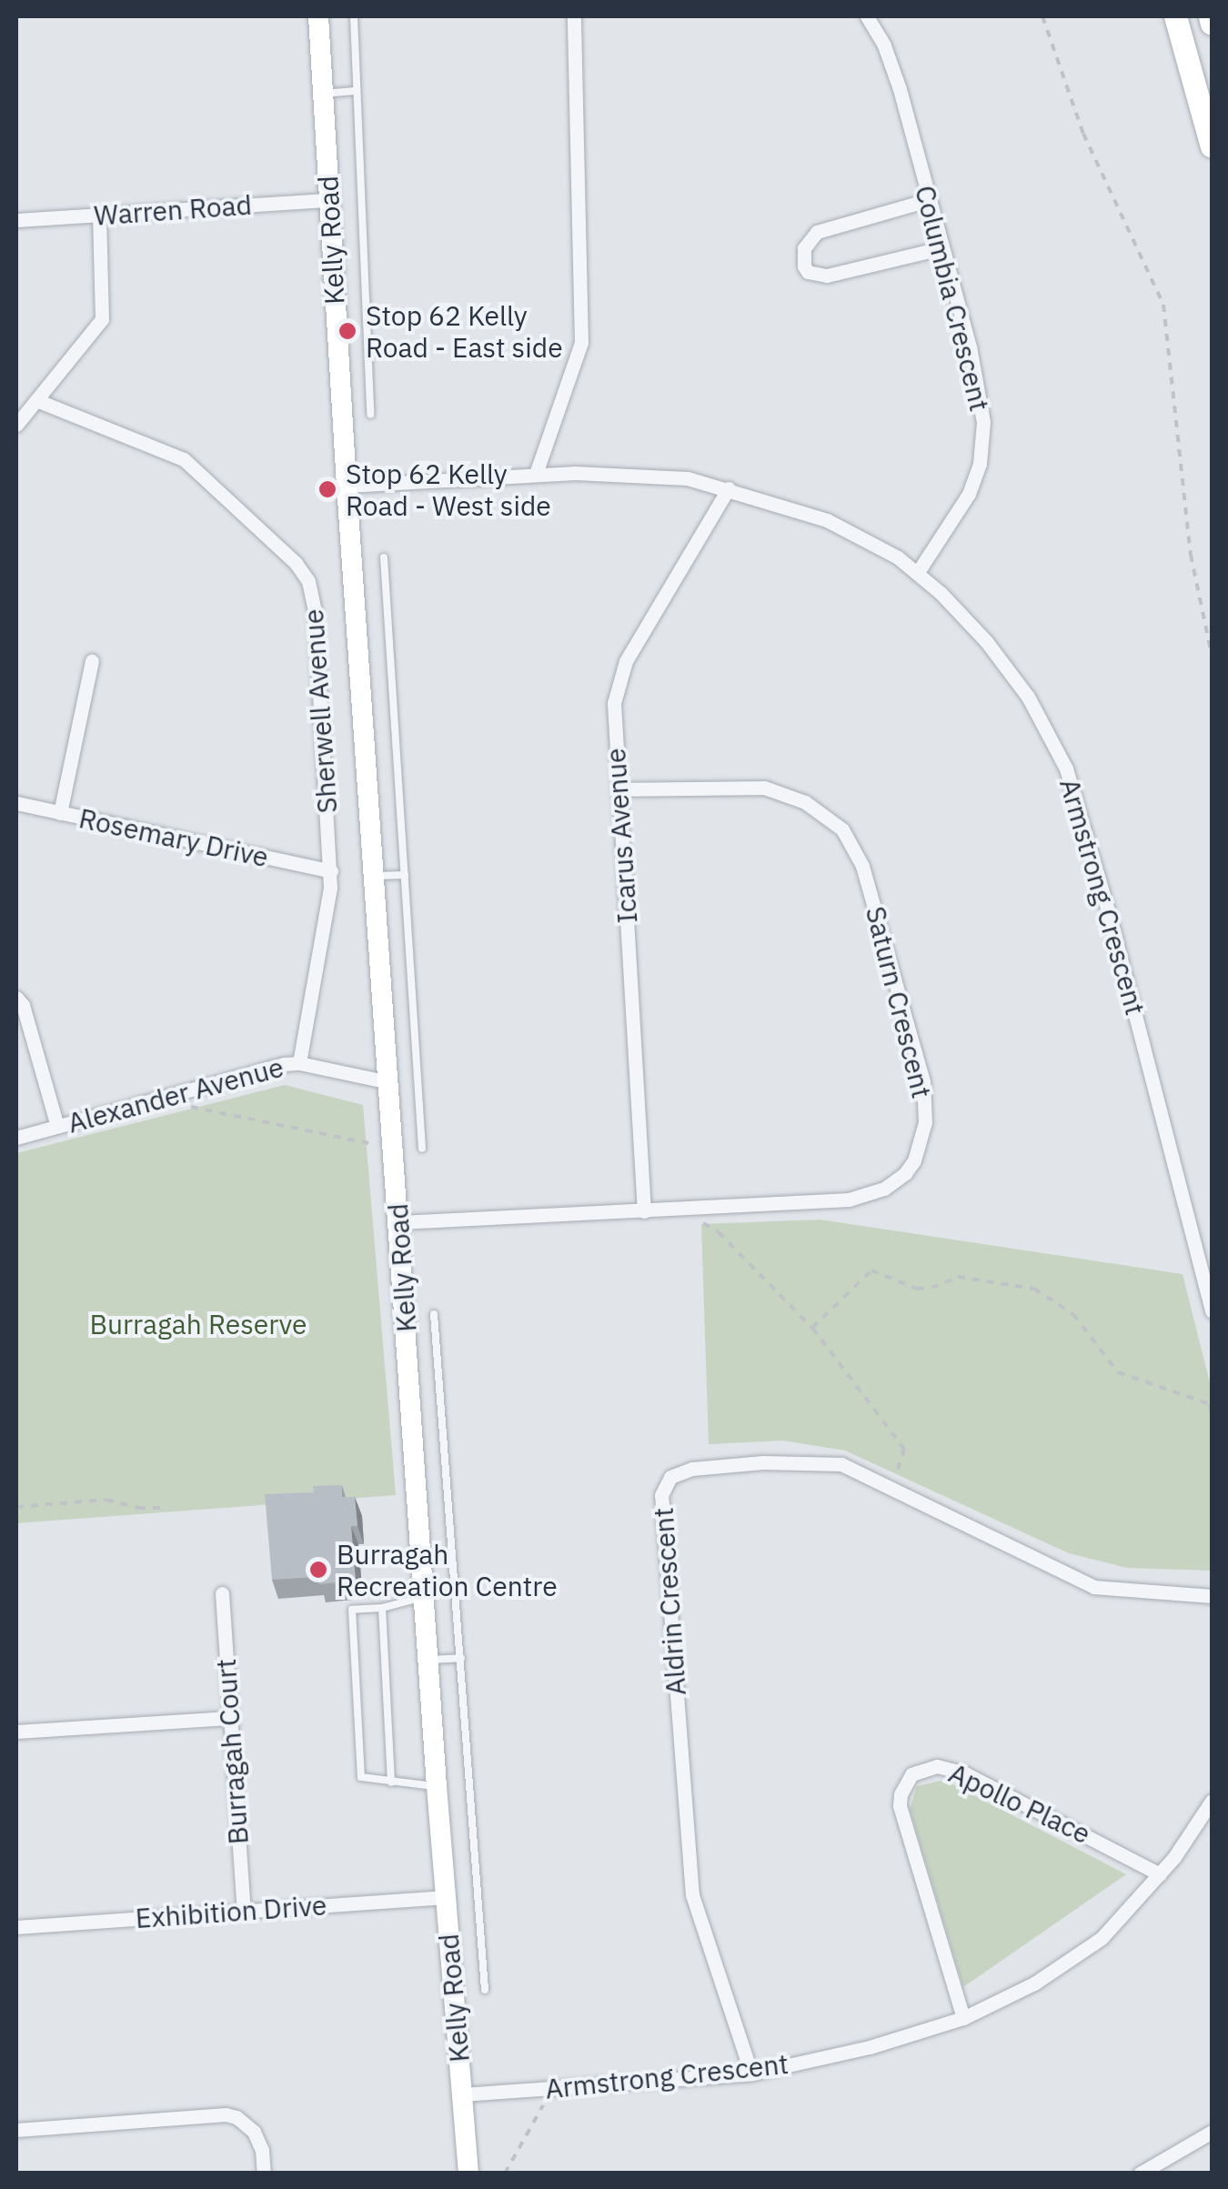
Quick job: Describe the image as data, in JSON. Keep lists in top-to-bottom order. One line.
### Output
{"streets":{"street":["Warren Road","Kelly Road","Columbia Crescent","Sherwell Avenue","Icarus Avenue","Rosemary Drive","Armstrong Crescent","Saturn Crescent","Alexander Avenue","Aldrin Crescent","Burragah Court","Apollo Place","Exhibition Drive"]},"crossings":[["Warren Road","Kelly Road"],["Kelly Road","Armstrong Crescent"],["Kelly Road","Saturn Crescent"],["Kelly Road","Alexander Avenue"],["Kelly Road","Exhibition Drive"],["Columbia Crescent","Armstrong Crescent"],["Sherwell Avenue","Rosemary Drive"],["Sherwell Avenue","Alexander Avenue"],["Icarus Avenue","Armstrong Crescent"],["Icarus Avenue","Saturn Crescent"],["Armstrong Crescent","Aldrin Crescent"],["Armstrong Crescent","Apollo Place"],["Burragah Court","Exhibition Drive"]],"parks":["Burragah Reserve"],"places":["Stop 62 Kelly Road - East side","Stop 62 Kelly Road - West side","Burragah Recreation Centre"]}
